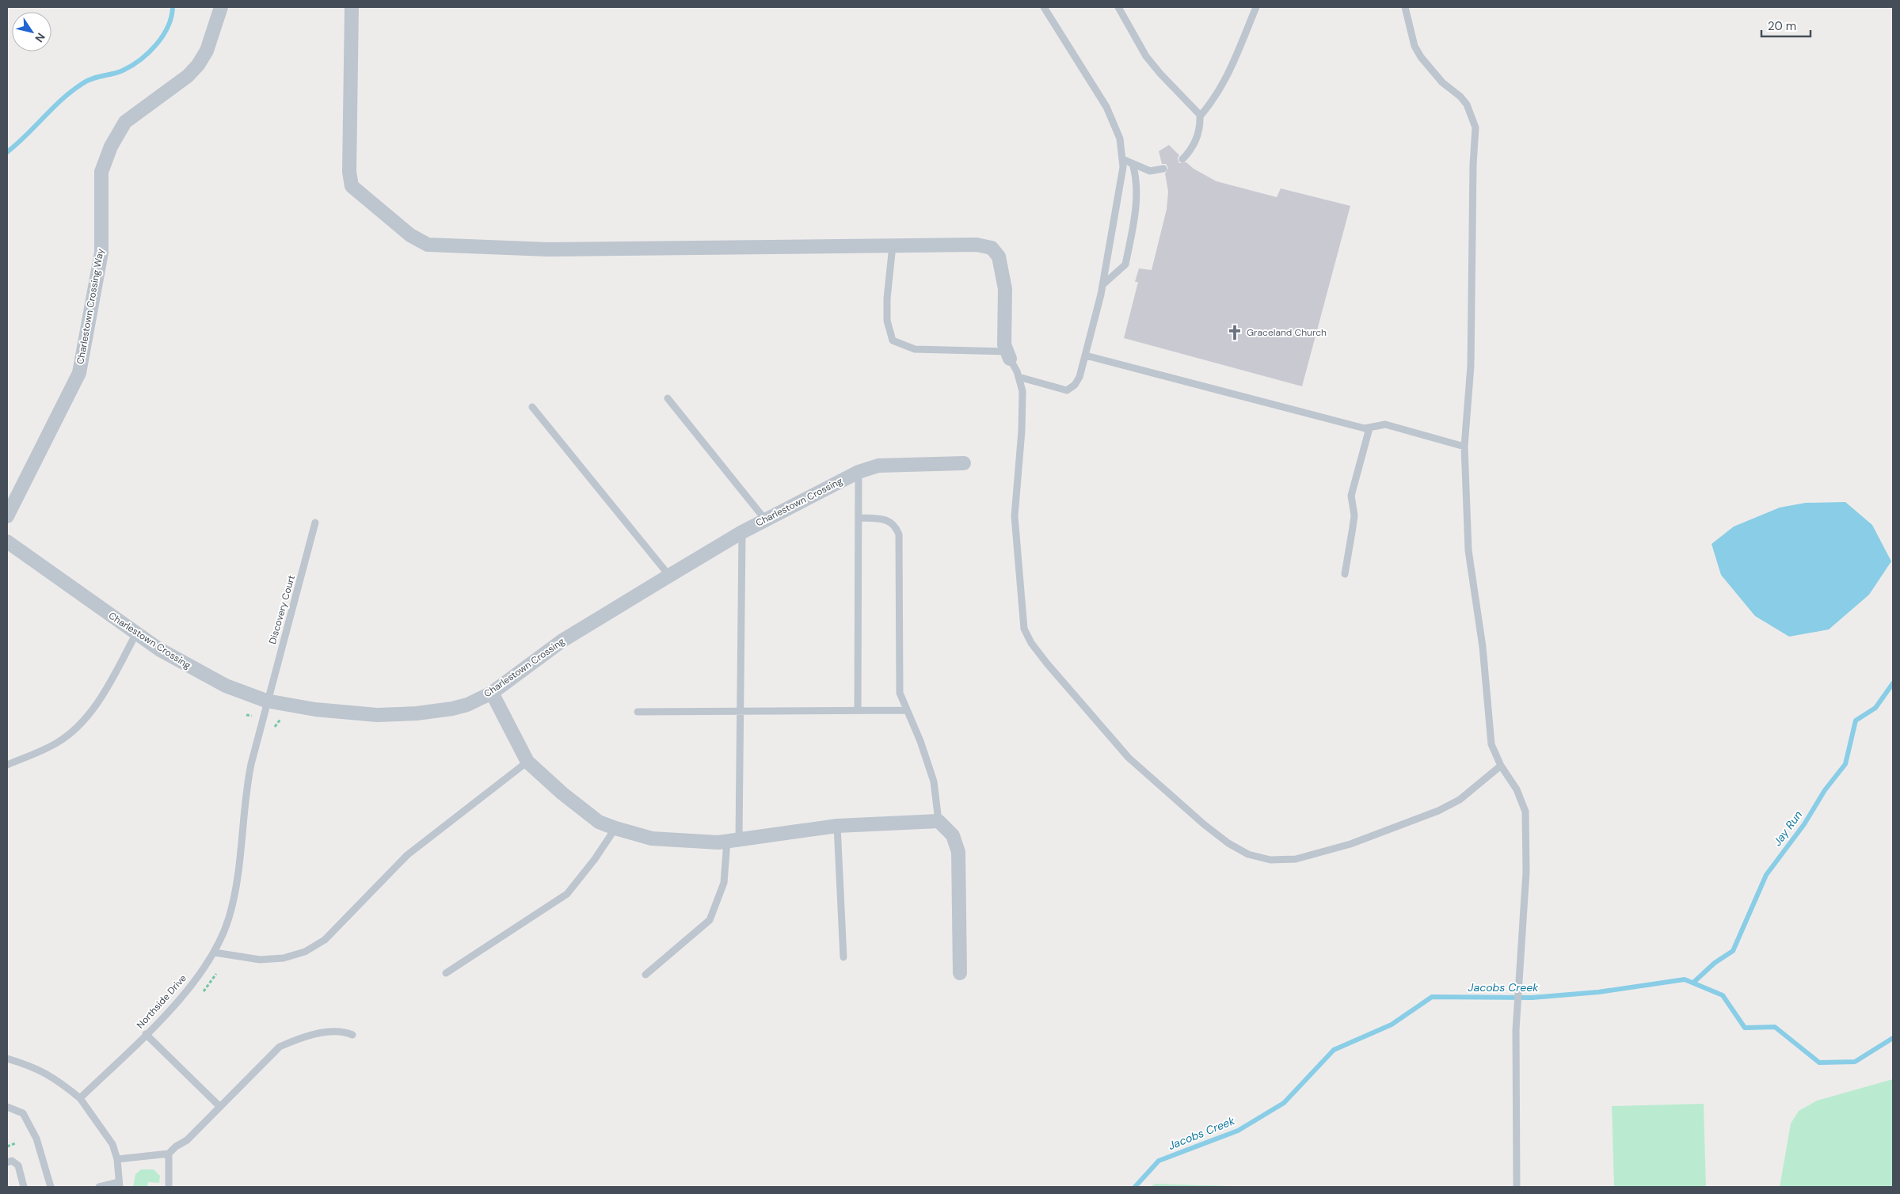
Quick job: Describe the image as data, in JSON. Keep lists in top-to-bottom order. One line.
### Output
{"streets":{"street":["Charlestown Crossing Way","Charlestown Crossing"],"lane":["Discovery Court","Northside Drive"]},"crossings":[["Charlestown Crossing","Discovery Court"],["Charlestown Crossing","Northside Drive"],["Discovery Court","Northside Drive"]],"water":["Jay Run","Jacobs Creek"],"places":{"church":["Graceland Church"]},"scale_bar":"20 m","north":"bottom right"}
